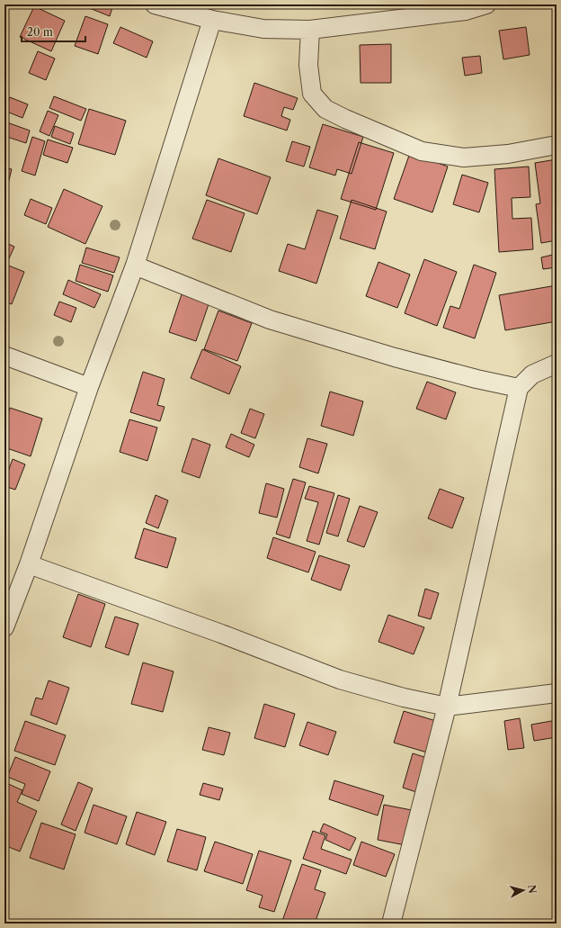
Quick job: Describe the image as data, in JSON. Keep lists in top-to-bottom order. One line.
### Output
{"scale_bar":"20 m","north":"right"}
